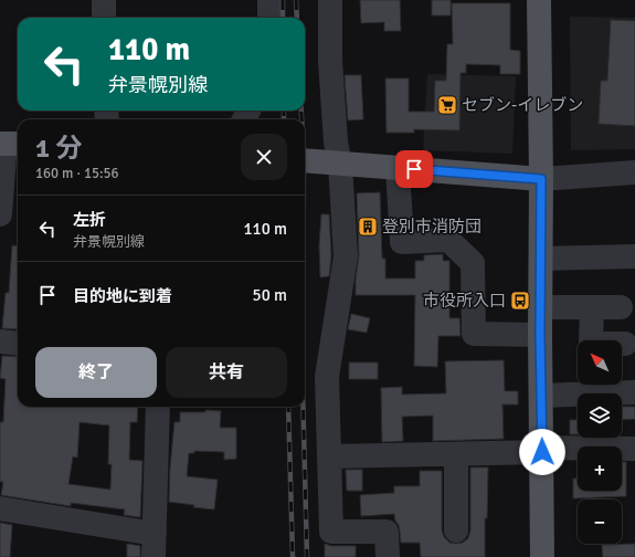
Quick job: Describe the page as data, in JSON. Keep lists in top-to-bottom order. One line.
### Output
{"places":{"supermarket":["セブン-イレブン"],"building":["登別市消防団"],"bus stop":["市役所入口"]},"north":"top left","page":{"turn":["110 m","弁景幌別線"],"heading":["1 分","160 m · 15:56"],"list":[{"name":"左折","note":"弁景幌別線","value":"110 m"},{"name":"目的地に到着","value":"50 m"}],"buttons":["終了","共有"],"map_buttons":["+","−"]}}
